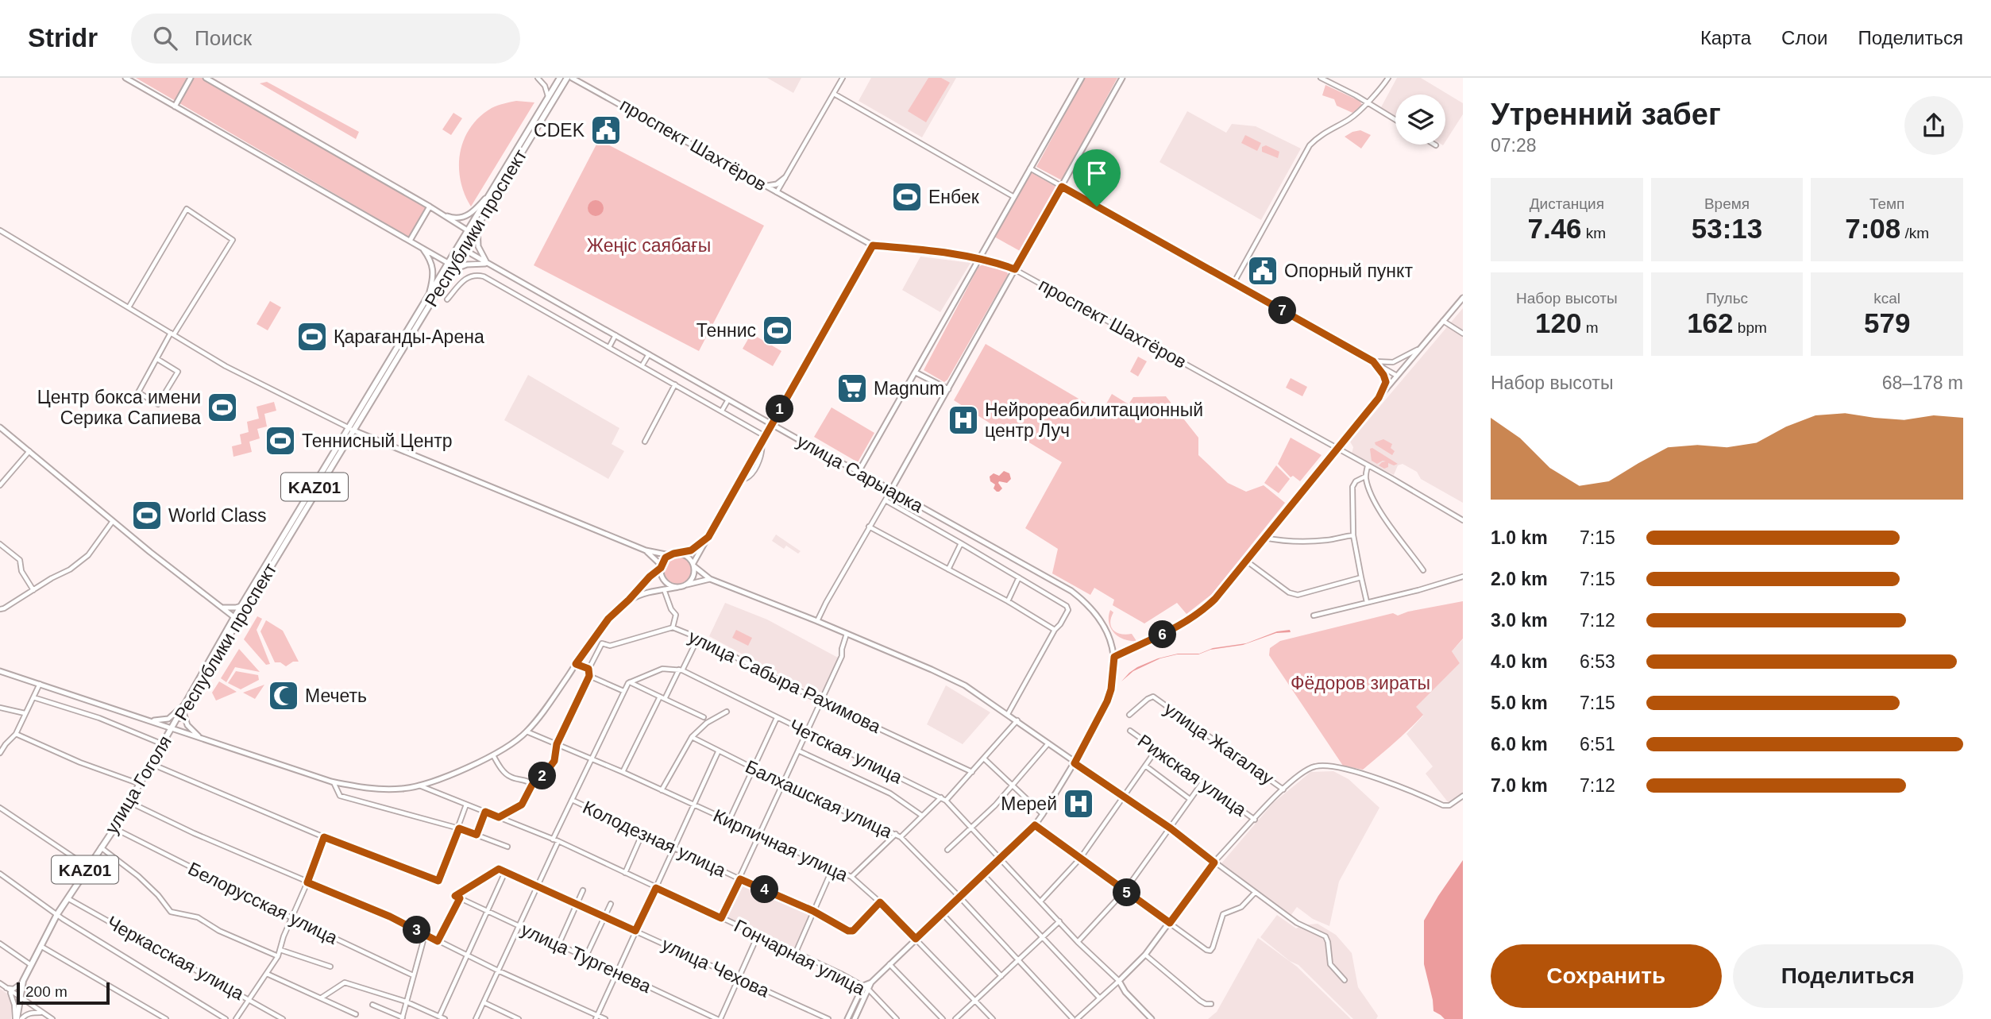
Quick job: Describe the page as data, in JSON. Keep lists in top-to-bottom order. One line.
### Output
{"streets":{"highway":["Республики проспект","KАZ01","улица Гоголя"],"main road":["проспект Шахтёров","улица Сарыарка","Четская улица"],"street":["улица Сабыра Рахимова","улица Жагалау","Рижская улица","Балхашская улица","Колодезная улица","Кирпичная улица","Белорусская улица","Гончарная улица","Черкасская улица","улица Тургенева","улица Чехова"]},"crossings":[["Республики проспект","улица Сарыарка"],["Республики проспект","улица Гоголя"],["улица Гоголя","Белорусская улица"],["улица Гоголя","Черкасская улица"],["Колодезная улица","Кирпичная улица"],["Гончарная улица","улица Тургенева"],["улица Тургенева","улица Чехова"]],"parks":["Жеңіс саябағы","Фёдоров зираты"],"places":{"public building":["CDEK","Опорный пункт"],"sports":["Енбек","Теннис","Қарағанды-Арена","Центр бокса имени Серика Сапиева","Теннисный Центр","World Class"],"supermarket":["Magnum"],"hospital":["Нейрореабилитационный центр Луч","Мерей"],"mosque":["Мечеть"]},"scale_bar":"200 m","page":{"header":"Stridr","search":"Поиск","nav":["Карта","Слои","Поделиться"],"heading":["Утренний забег","07:28"],"stats":[["Дистанция","7.46 km"],["Время","53:13"],["Темп","7:08 /km"],["Набор высоты","120 m"],["Пульс","162 bpm"],["kcal","579"]],"pins":["7","1","6","2","4","5","3"],"chart":["Набор высоты","68–178 m"],"list":[{"name":"1.0 km","note":"7:15"},{"name":"2.0 km","note":"7:15"},{"name":"3.0 km","note":"7:12"},{"name":"4.0 km","note":"6:53"},{"name":"5.0 km","note":"7:15"},{"name":"6.0 km","note":"6:51"},{"name":"7.0 km","note":"7:12"}],"buttons":["Сохранить","Поделиться"],"scale":"200 m"}}
